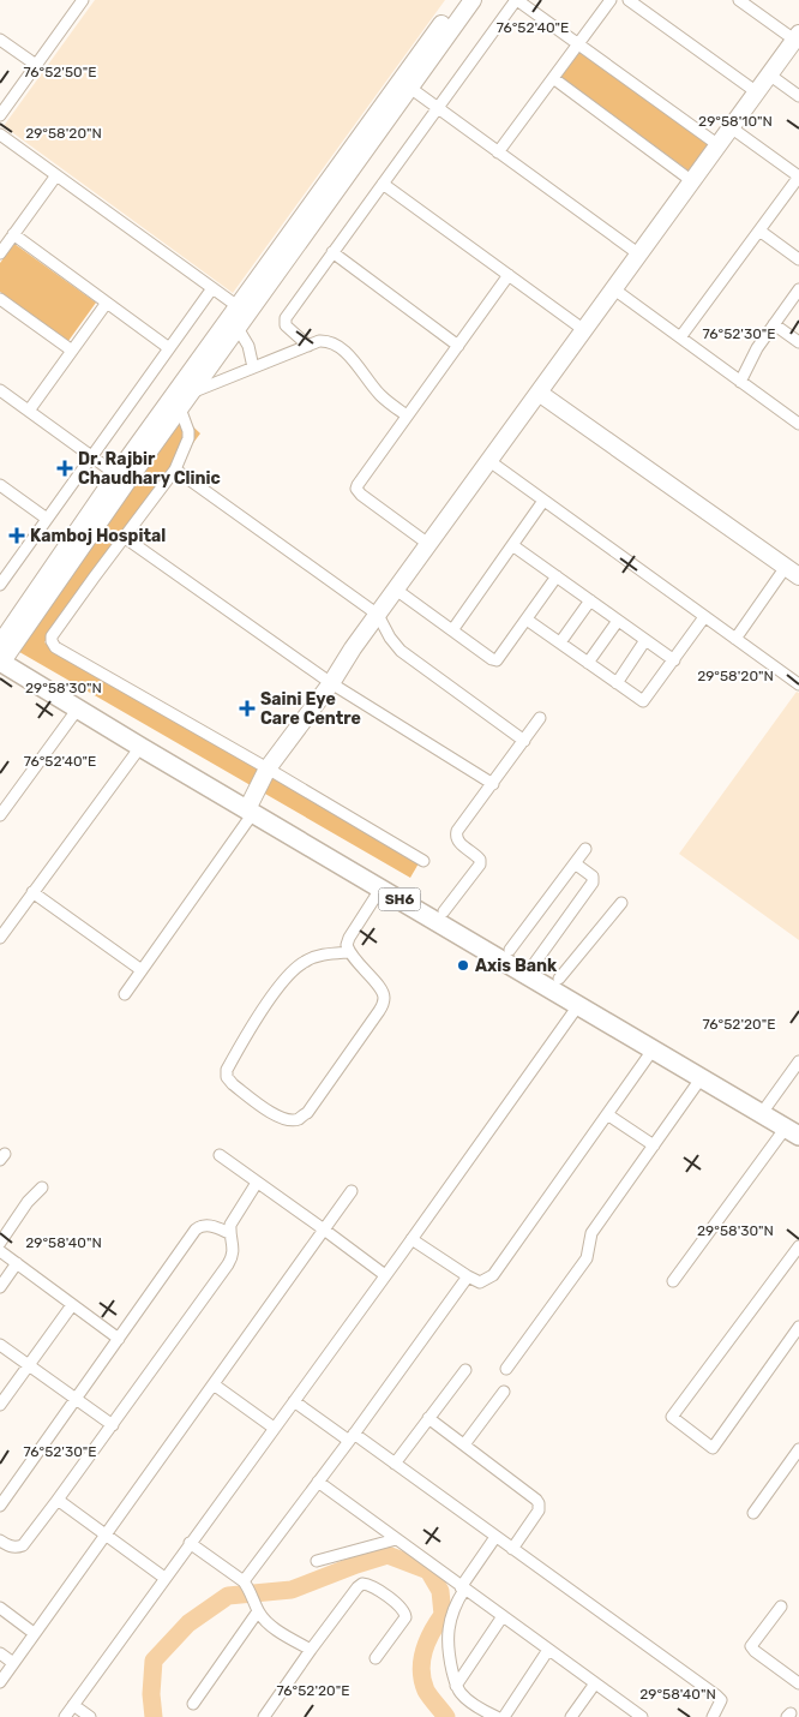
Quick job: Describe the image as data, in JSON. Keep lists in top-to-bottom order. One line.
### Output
{"streets":{"main road":["SH6"]},"places":{"health":["Dr. Rajbir Chaudhary Clinic","Kamboj Hospital","Saini Eye Care Centre"],"other":["Axis Bank"]},"coordinates":["76°52'40\"E","76°52'50\"E","29°58'10\"N","29°58'20\"N","76°52'30\"E","29°58'30\"N","76°52'20\"E","29°58'40\"N"]}
